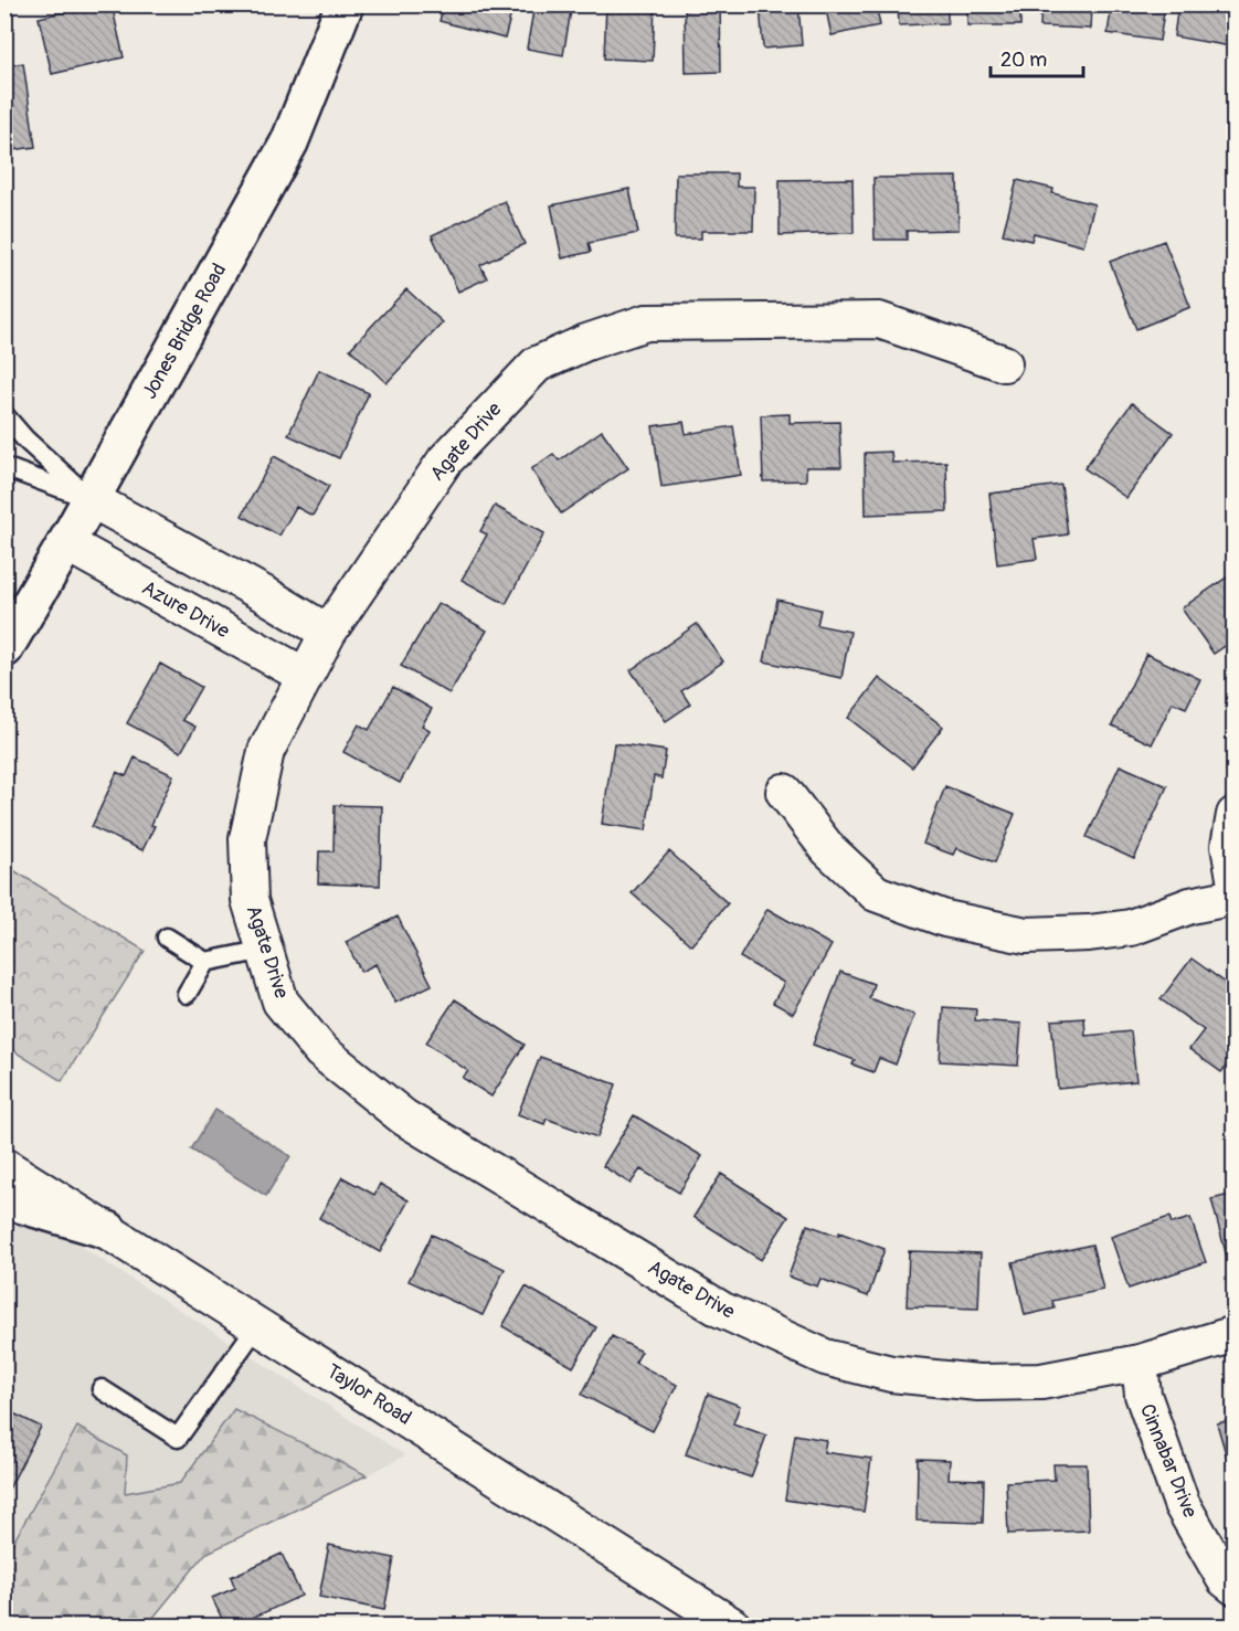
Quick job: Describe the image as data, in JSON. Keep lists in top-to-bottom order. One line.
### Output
{"streets":{"main road":["Jones Bridge Road"],"street":["Agate Drive","Azure Drive","Taylor Road","Cinnabar Drive"]},"crossings":[["Jones Bridge Road","Azure Drive"],["Agate Drive","Azure Drive"],["Agate Drive","Cinnabar Drive"]],"scale_bar":"20 m"}
